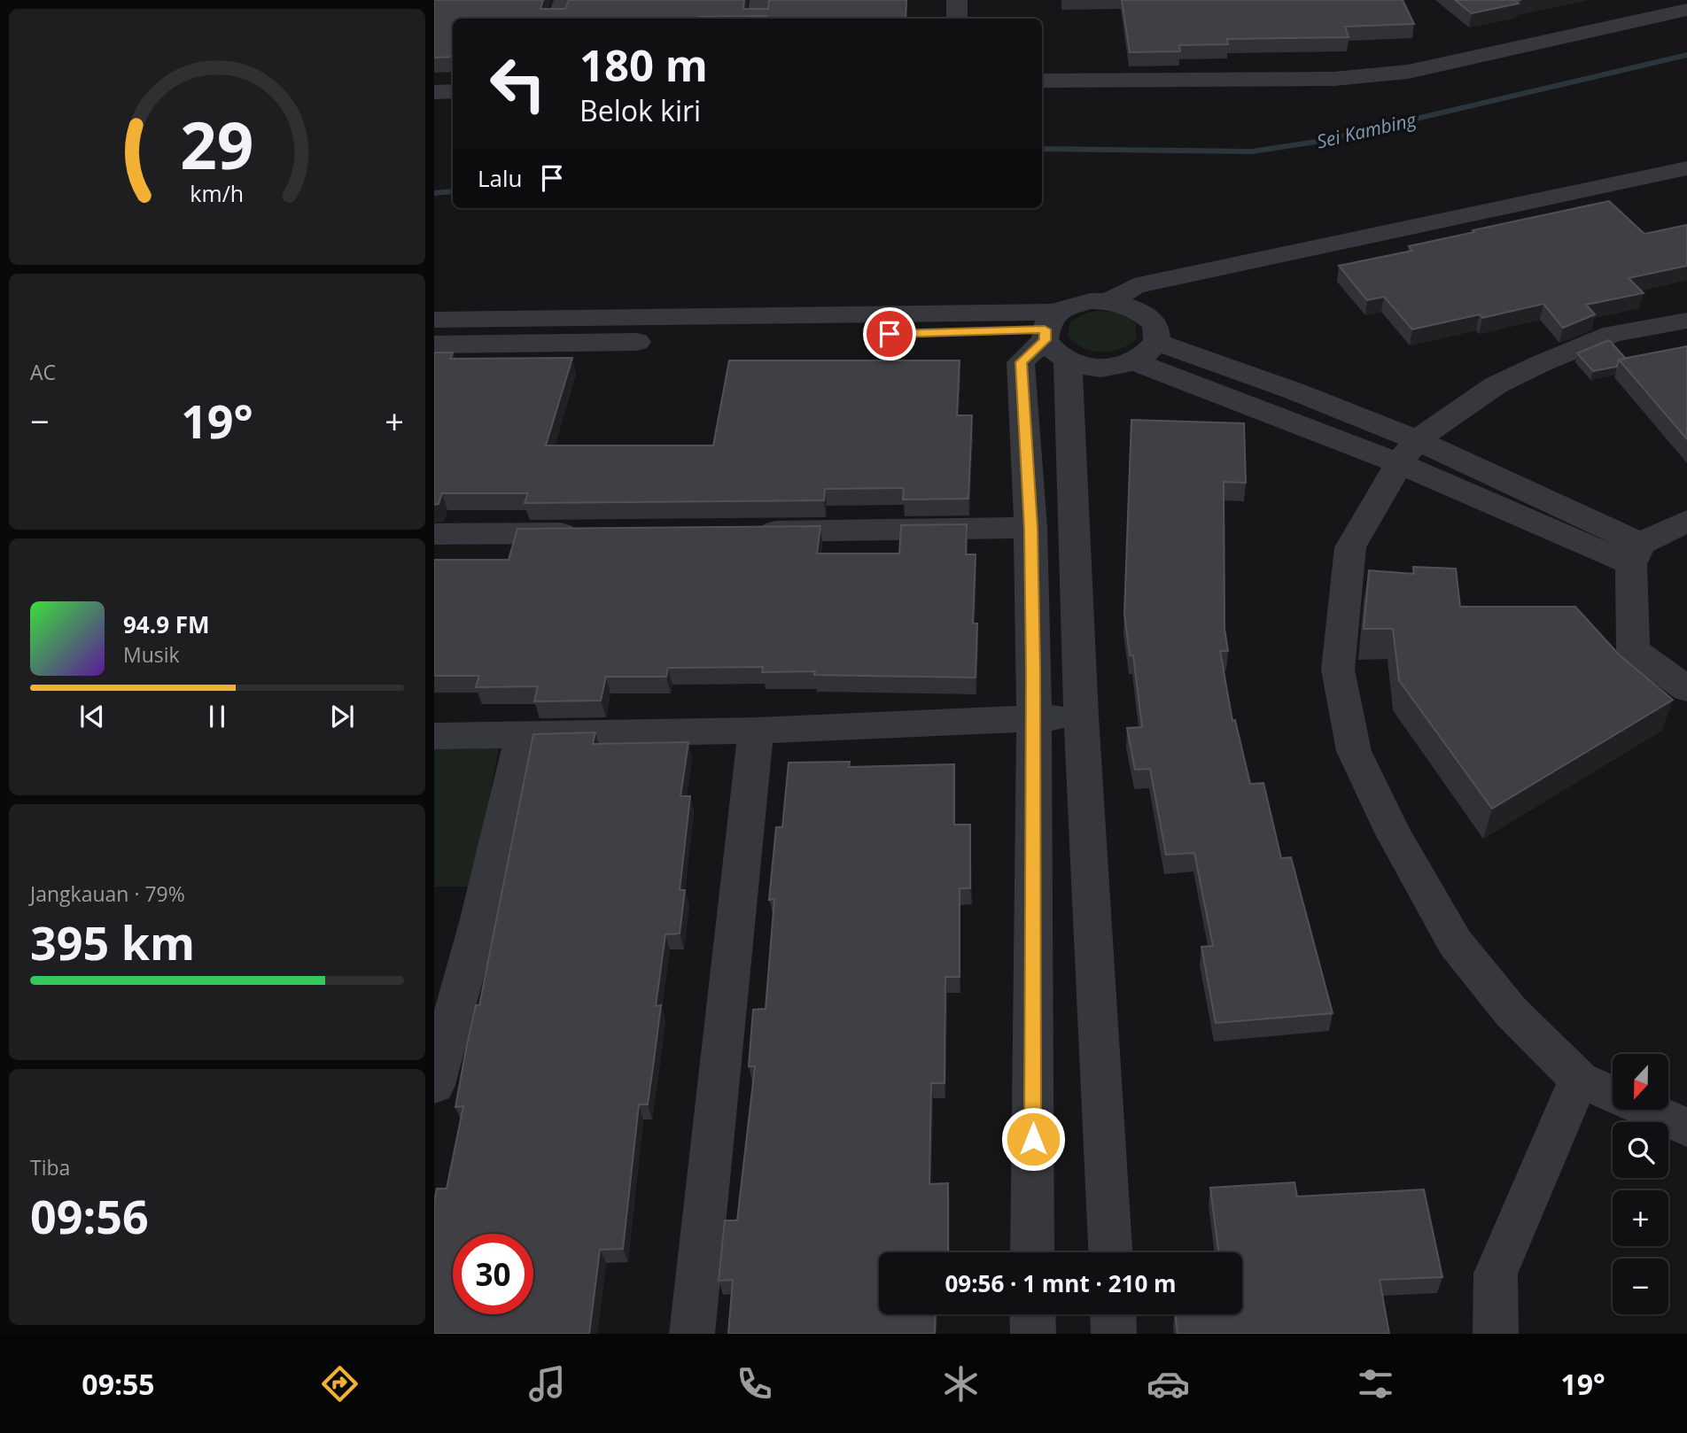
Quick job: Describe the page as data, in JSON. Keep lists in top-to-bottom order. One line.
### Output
{"water":["Sei Kambing"],"north":"bottom","page":{"turn":["180 m","Belok kiri"],"then":"Lalu","tile":["AC",["Jangkauan · 79%","395 km"],["Tiba","09:56"]],"heat":["−","19°","+"],"song":["94.9 FM","Musik"],"map_buttons":["+","−"],"limit":"30","trip":"09:56 · 1 mnt · 210 m","tabs":["09:55","19°"],"gauge":["29","km/h"]}}
